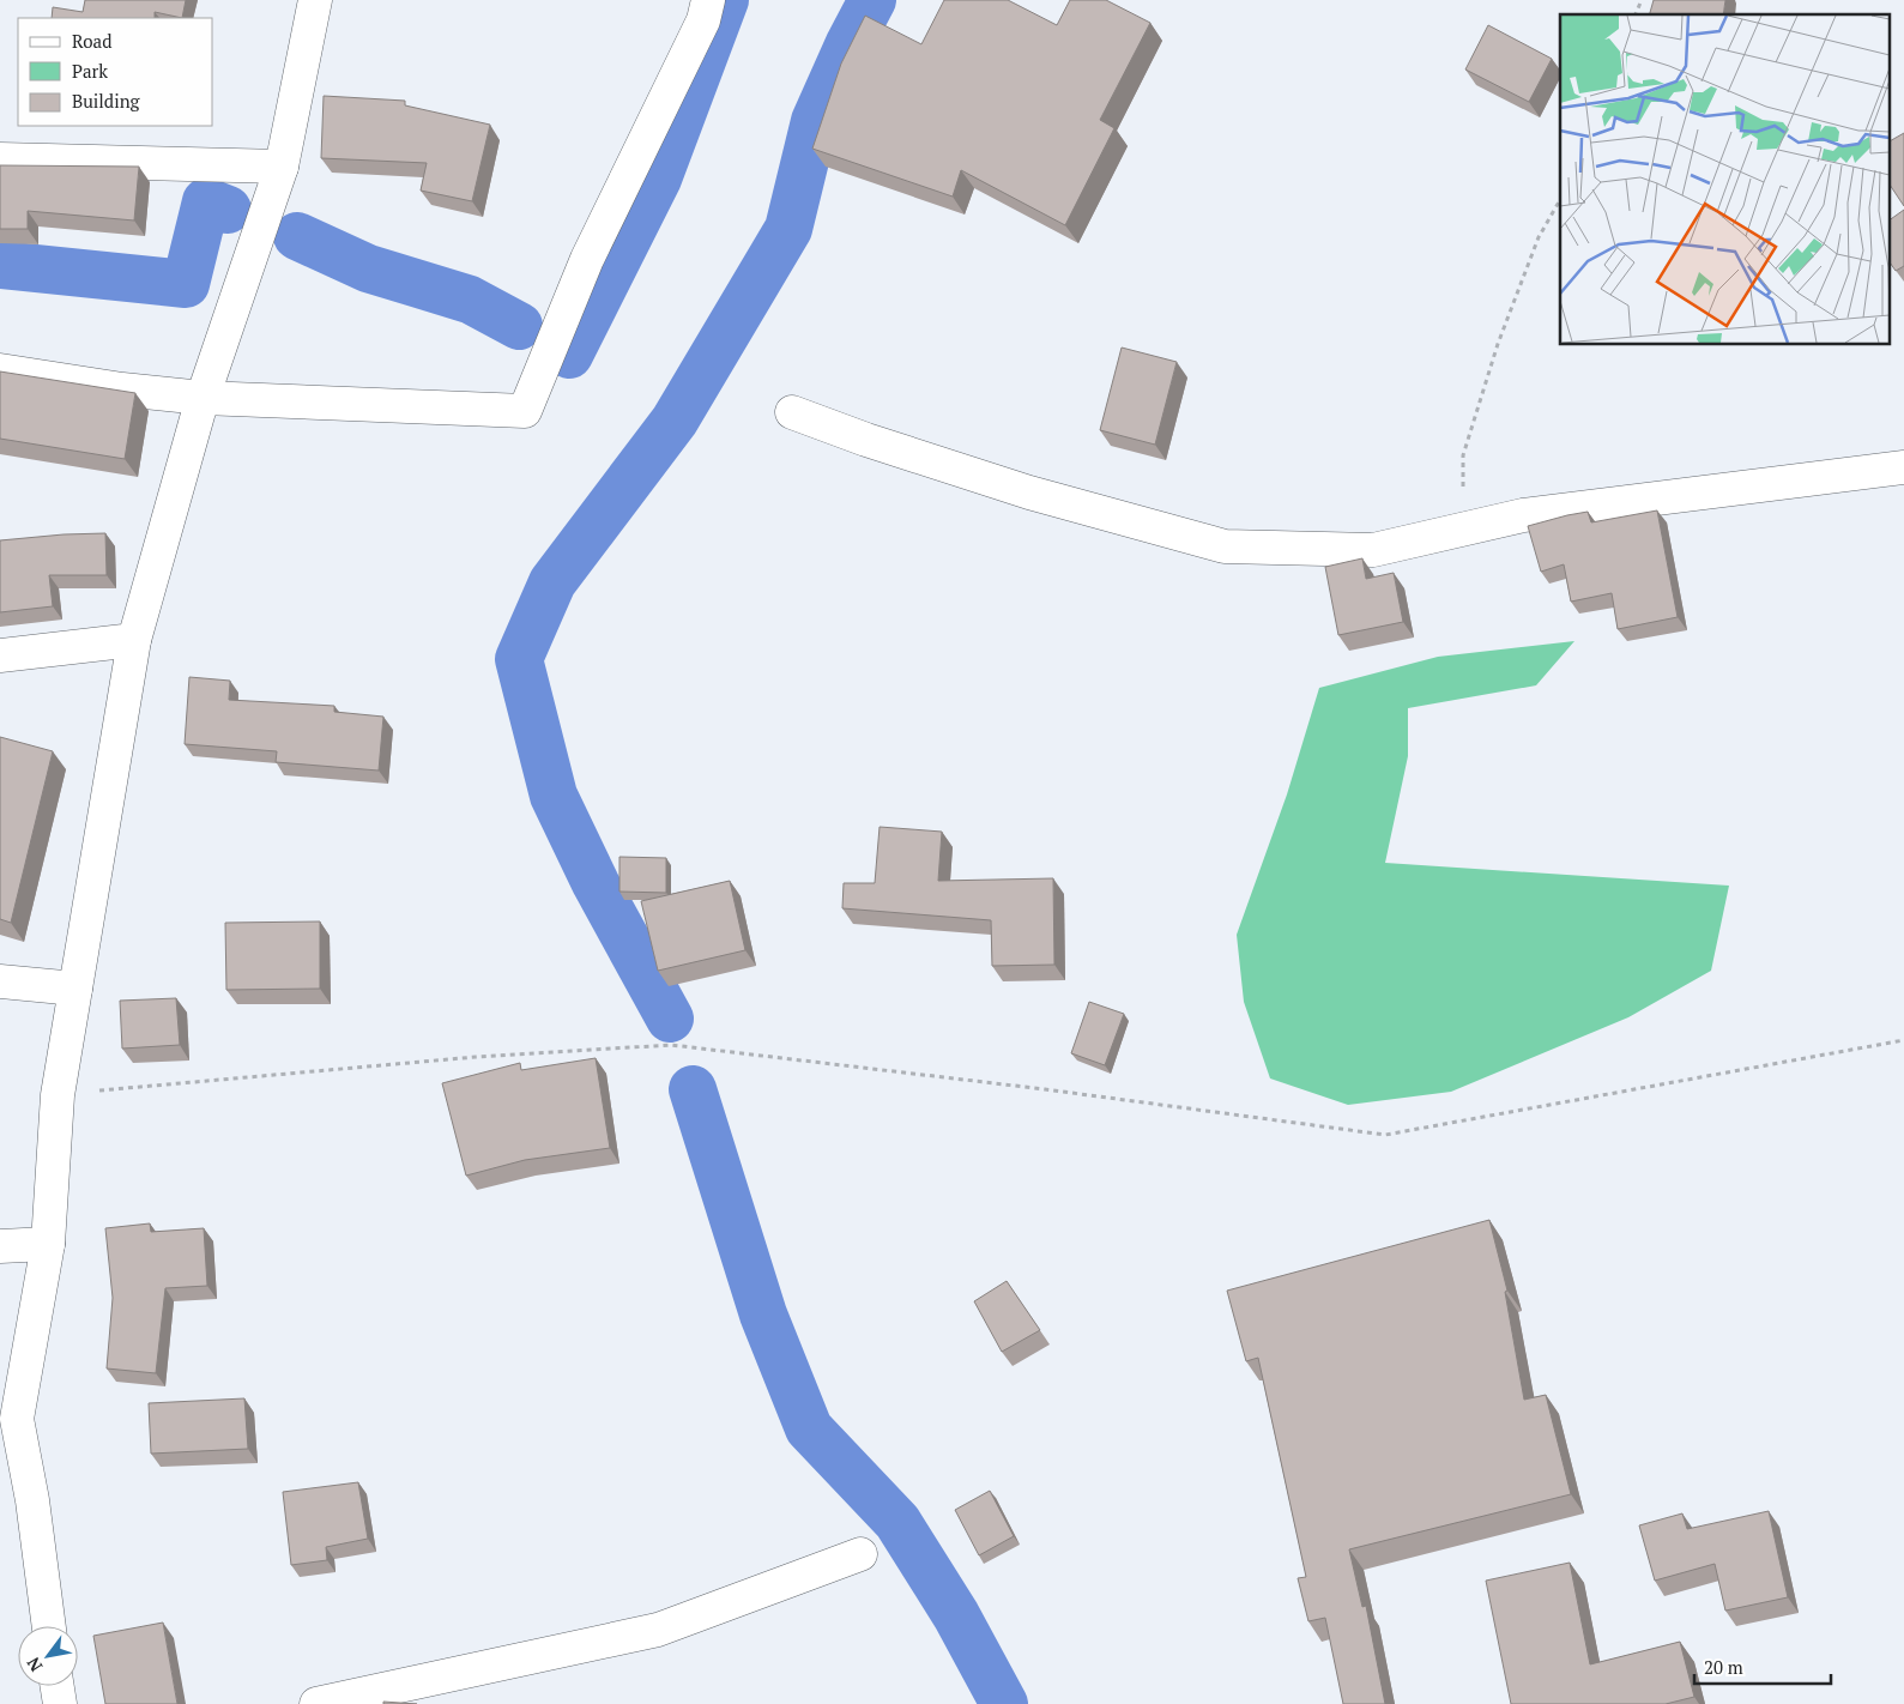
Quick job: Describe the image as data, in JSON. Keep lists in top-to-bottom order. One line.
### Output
{"legend":["Road","Park","Building"],"scale_bar":"20 m","north":"bottom left"}
